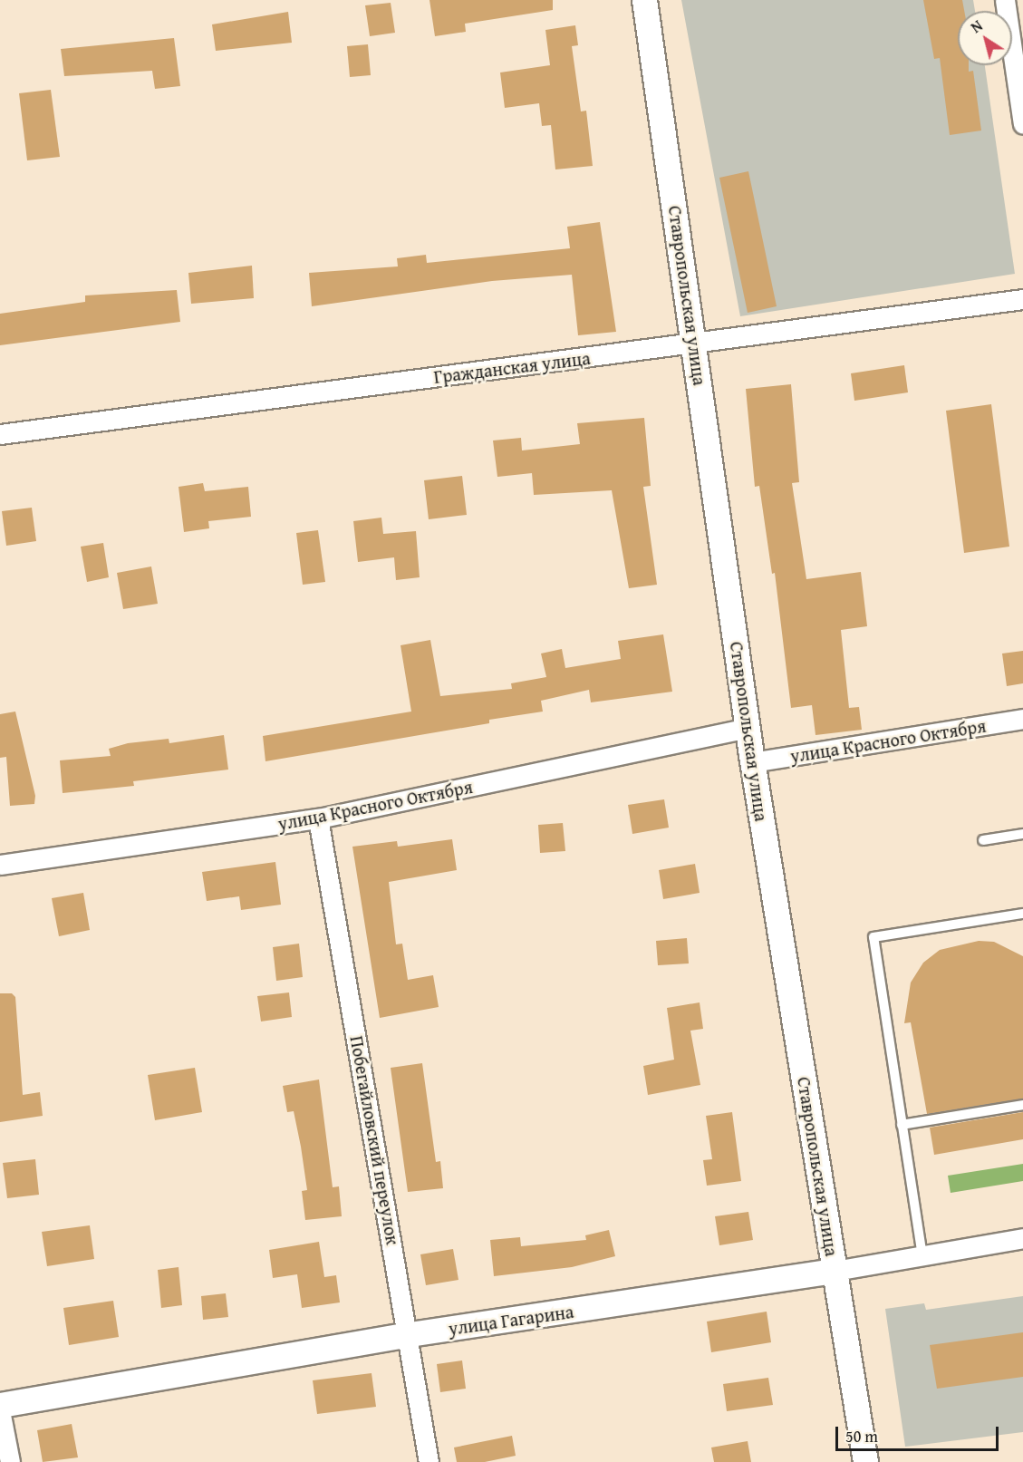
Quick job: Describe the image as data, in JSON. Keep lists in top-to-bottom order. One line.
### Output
{"streets":{"street":["Ставропольская улица","Гражданская улица","улица Красного Октября","Побегайловский переулок","улица Гагарина"]},"crossings":[["Ставропольская улица","Гражданская улица"],["Ставропольская улица","улица Красного Октября"],["Ставропольская улица","улица Гагарина"],["улица Красного Октября","Побегайловский переулок"],["Побегайловский переулок","улица Гагарина"]],"scale_bar":"50 m","north":"top left"}
